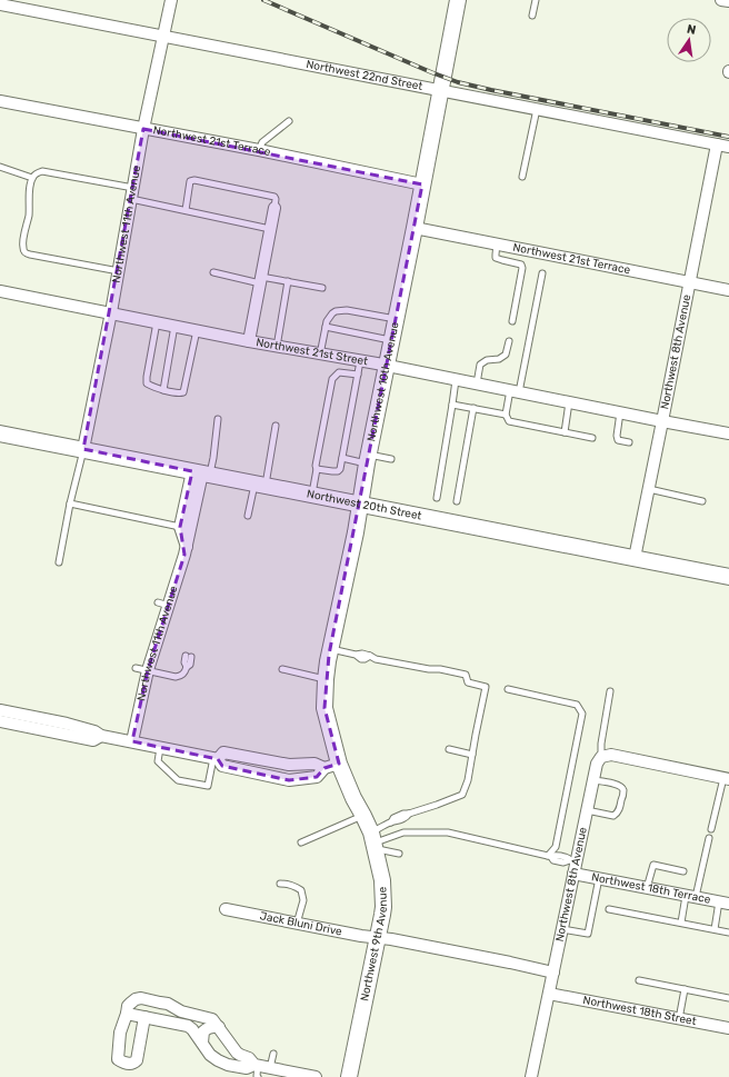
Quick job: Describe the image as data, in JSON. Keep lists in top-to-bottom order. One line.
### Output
{"streets":{"street":["Northwest 22nd Street","Northwest 21st Terrace","Northwest 11th Avenue","Northwest 8th Avenue","Northwest 21st Street","Northwest 10th Avenue","Northwest 20th Street","Northwest 18th Terrace","Jack Bluni Drive","Northwest 9th Avenue","Northwest 18th Street"]},"crossings":[["Northwest 22nd Street","Northwest 11th Avenue"],["Northwest 22nd Street","Northwest 8th Avenue"],["Northwest 22nd Street","Northwest 10th Avenue"],["Northwest 21st Terrace","Northwest 11th Avenue"],["Northwest 21st Terrace","Northwest 8th Avenue"],["Northwest 21st Terrace","Northwest 10th Avenue"],["Northwest 11th Avenue","Northwest 21st Street"],["Northwest 11th Avenue","Northwest 20th Street"],["Northwest 8th Avenue","Northwest 21st Street"],["Northwest 8th Avenue","Northwest 20th Street"],["Northwest 8th Avenue","Northwest 18th Terrace"],["Northwest 8th Avenue","Northwest 18th Street"],["Northwest 21st Street","Northwest 10th Avenue"],["Northwest 10th Avenue","Northwest 20th Street"],["Northwest 10th Avenue","Northwest 9th Avenue"],["Jack Bluni Drive","Northwest 9th Avenue"]],"north":"top"}
